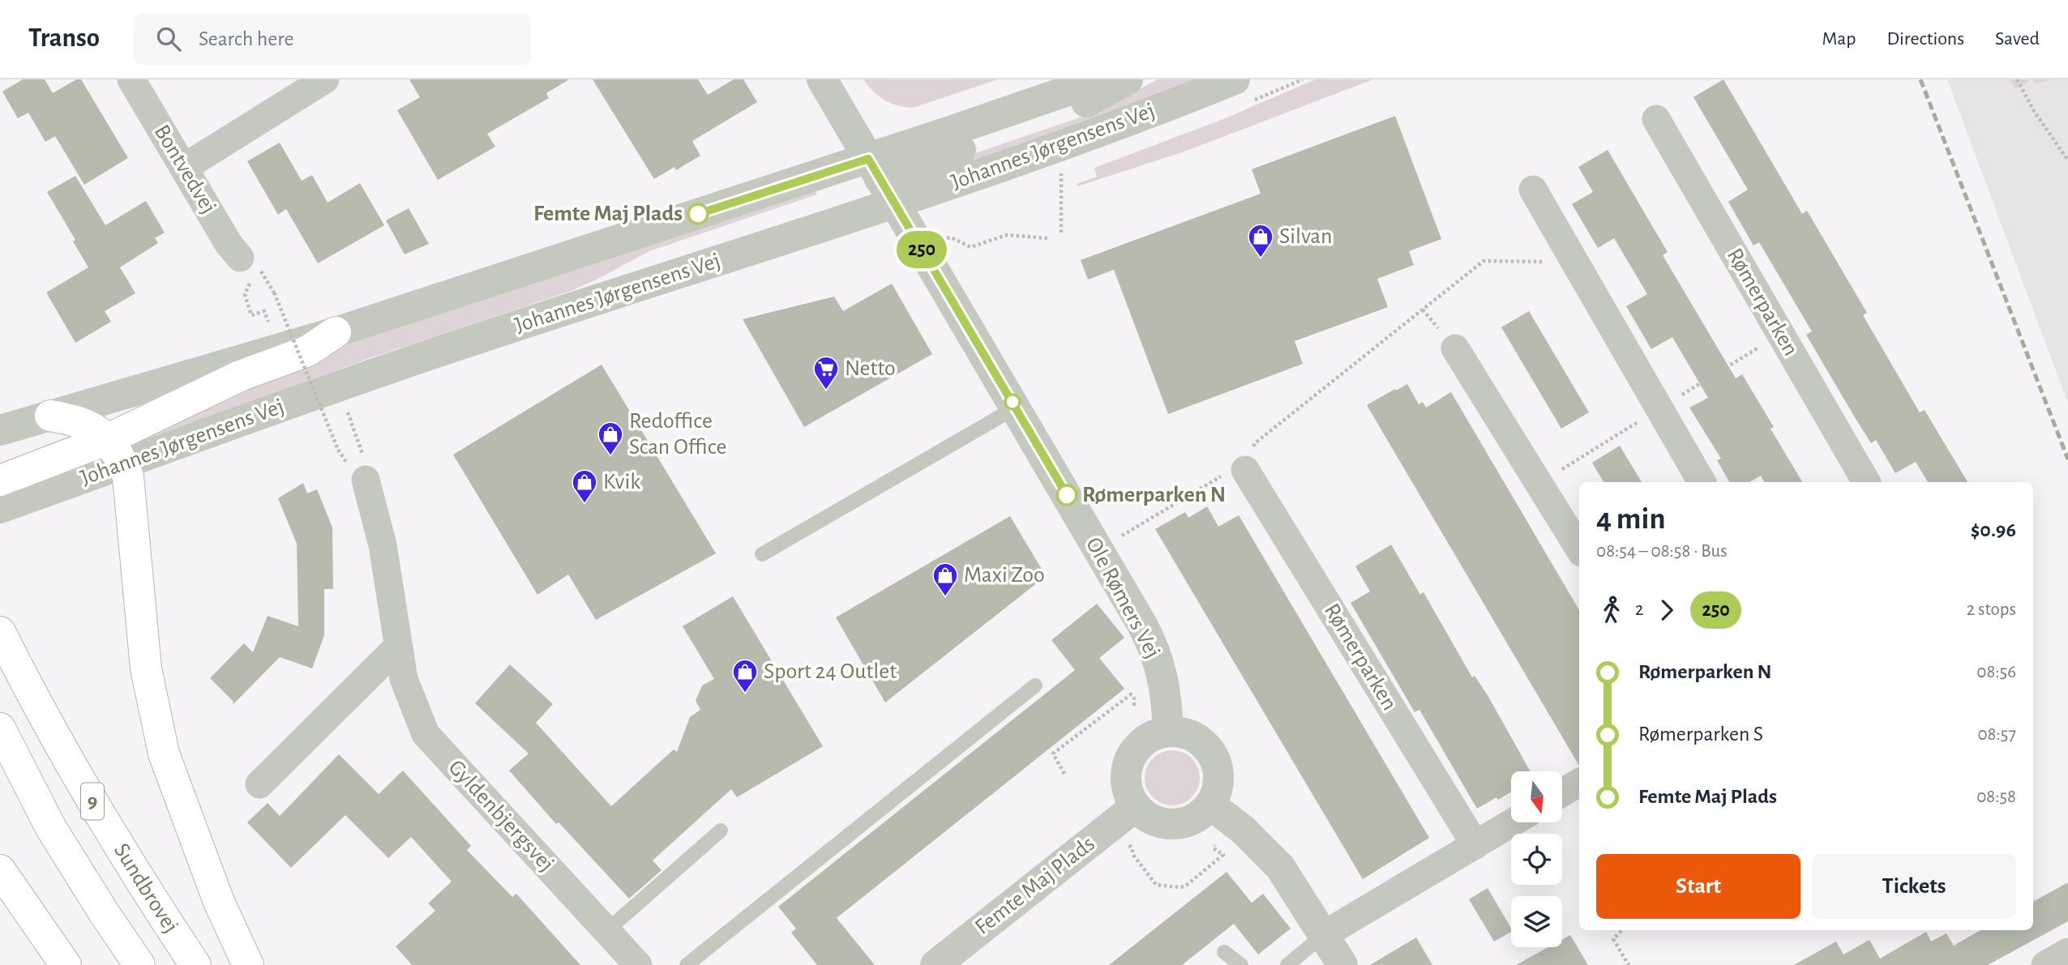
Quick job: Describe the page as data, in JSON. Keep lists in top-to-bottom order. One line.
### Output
{"streets":{"main road":["9","Sundbrovej"],"street":["Johannes Jørgensens Vej","Bontvedvej","Rømerparken","Ole Rømers Vej","Gyldenbjergsvej","Femte Maj Plads"]},"crossings":[["Johannes Jørgensens Vej","Ole Rømers Vej"],["Ole Rømers Vej","Femte Maj Plads"]],"places":{"other":["Femte Maj Plads","Rømerparken N"],"shop":["Silvan","Redoffice Scan Office","Kvik","Maxi Zoo","Sport 24 Outlet"],"supermarket":["Netto"]},"lines":["bus line 250"],"north":"bottom","page":{"header":"Transo","search":"Search here","nav":["Map","Directions","Saved"],"on_map":"250","heading":["4 min","08:54 – 08:58 · Bus","$0.96"],"legs":["2","250","2 stops"],"list":[{"name":"Rømerparken N","value":"08:56"},{"name":"Rømerparken S","value":"08:57"},{"name":"Femte Maj Plads","value":"08:58"}],"buttons":["Start","Tickets"]}}
